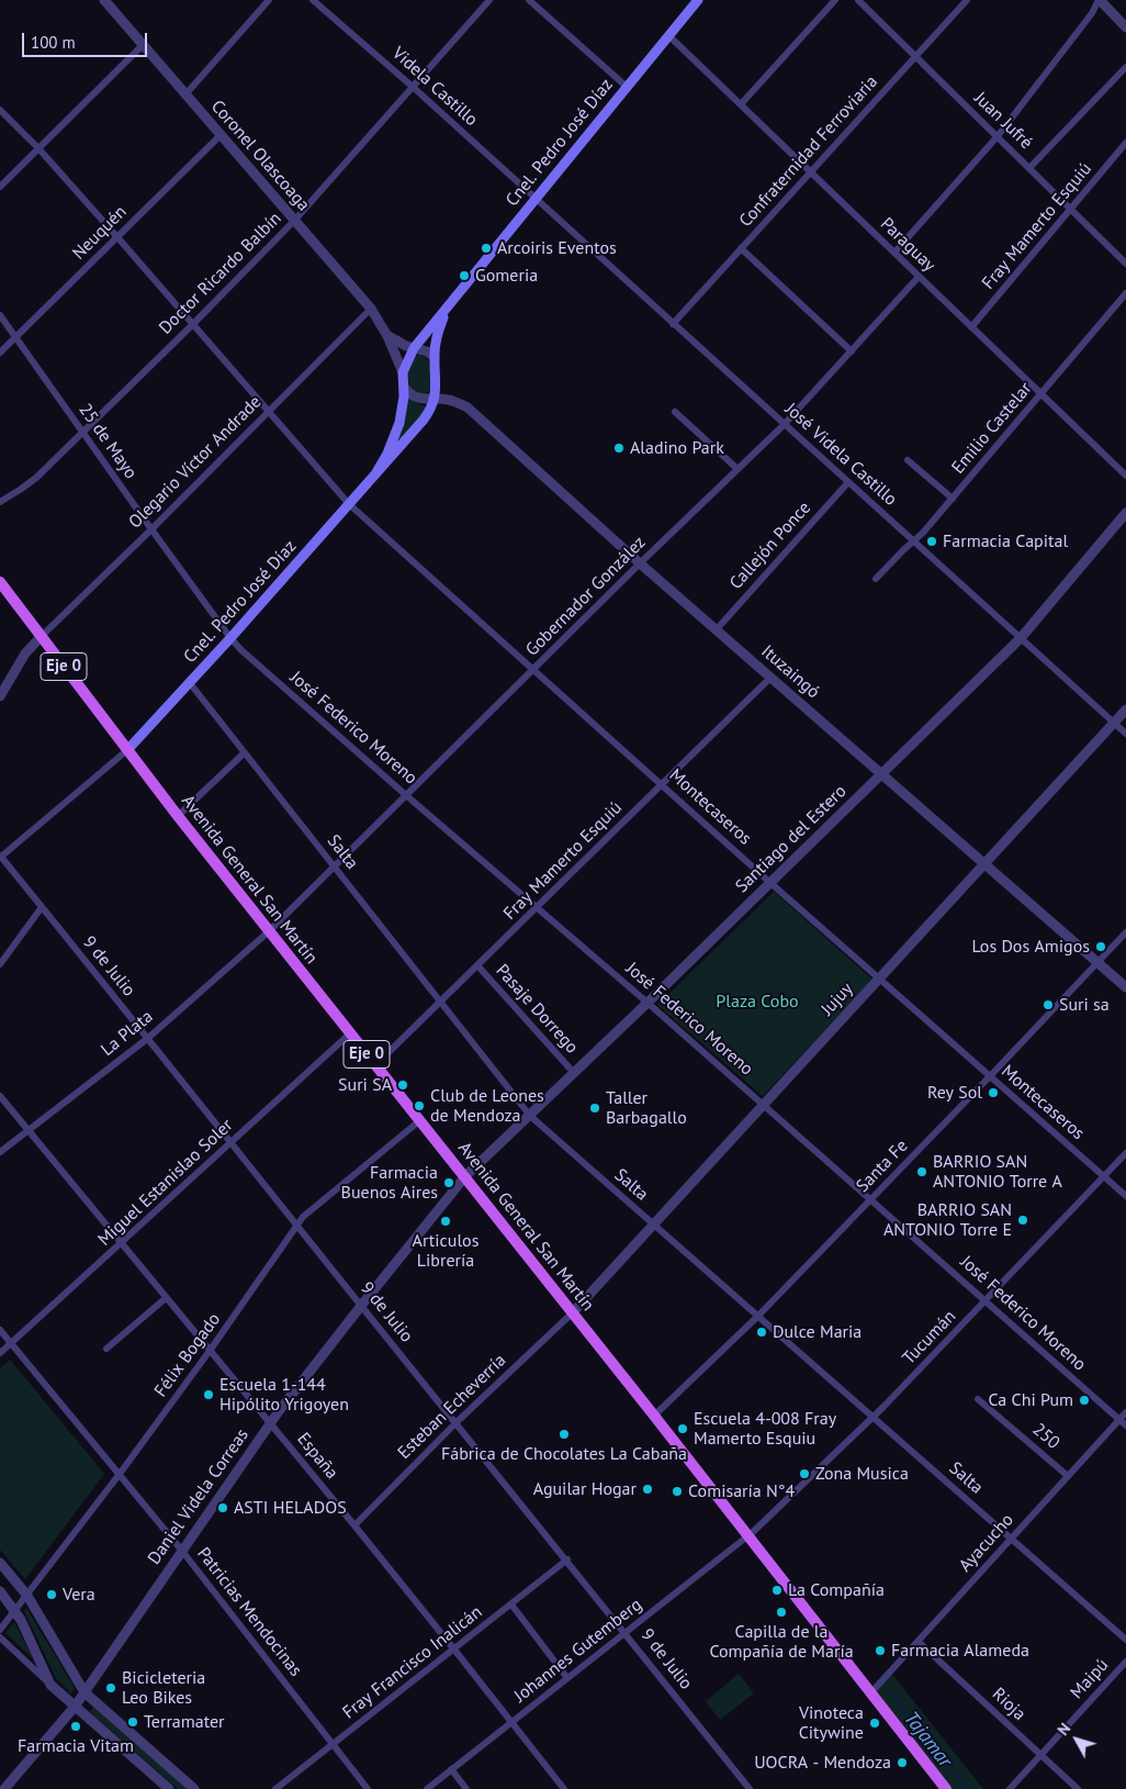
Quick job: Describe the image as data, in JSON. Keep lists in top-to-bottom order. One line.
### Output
{"streets":{"main road":["Cnel. Pedro José Díaz","Eje 0","Avenida General San Martín"],"street":["Videla Castillo","Juan Jufré","Confraternidad Ferroviaria","Coronel Olascoaga","Fray Mamerto Esquiú","Neuquén","Paraguay","Doctor Ricardo Balbín","Emilio Castelar","25 de Mayo","José Videla Castillo","Olegario Víctor Andrade","Callejón Ponce","Gobernador González","Ituzaingó","José Federico Moreno","Montecaseros","Santiago del Estero","Salta","9 de Julio","Jujuy","Pasaje Dorrego","La Plata","Santa Fe","Miguel Estanislao Soler","Tucumán","Félix Bogado","Esteban Echeverría","250","España","Daniel Videla Correas","Ayacucho","Patricias Mendocinas","Johannes Gutemberg","Fray Francisco Inalicán","Maipú","Rioja"]},"crossings":[["Videla Castillo","Cnel. Pedro José Díaz"],["Videla Castillo","Doctor Ricardo Balbín"],["Videla Castillo","José Videla Castillo"],["Juan Jufré","Confraternidad Ferroviaria"],["Juan Jufré","Fray Mamerto Esquiú"],["Cnel. Pedro José Díaz","Coronel Olascoaga"],["Cnel. Pedro José Díaz","Paraguay"],["Cnel. Pedro José Díaz","25 de Mayo"],["Cnel. Pedro José Díaz","José Videla Castillo"],["Cnel. Pedro José Díaz","Ituzaingó"],["Cnel. Pedro José Díaz","José Federico Moreno"],["Cnel. Pedro José Díaz","Montecaseros"],["Cnel. Pedro José Díaz","Salta"],["Cnel. Pedro José Díaz","Avenida General San Martín"],["Confraternidad Ferroviaria","Paraguay"],["Confraternidad Ferroviaria","José Videla Castillo"],["Coronel Olascoaga","Neuquén"],["Coronel Olascoaga","Doctor Ricardo Balbín"],["Coronel Olascoaga","Olegario Víctor Andrade"],["Coronel Olascoaga","Ituzaingó"],["Fray Mamerto Esquiú","Paraguay"],["Fray Mamerto Esquiú","Ituzaingó"],["Fray Mamerto Esquiú","José Federico Moreno"],["Fray Mamerto Esquiú","Montecaseros"],["Fray Mamerto Esquiú","Salta"],["Fray Mamerto Esquiú","Avenida General San Martín"],["Fray Mamerto Esquiú","Pasaje Dorrego"],["Neuquén","25 de Mayo"],["Neuquén","Montecaseros"],["Paraguay","Emilio Castelar"],["Paraguay","Gobernador González"],["Doctor Ricardo Balbín","25 de Mayo"],["Doctor Ricardo Balbín","Montecaseros"],["Emilio Castelar","José Videla Castillo"],["25 de Mayo","Olegario Víctor Andrade"],["25 de Mayo","José Federico Moreno"],["José Videla Castillo","Callejón Ponce"],["José Videla Castillo","Gobernador González"],["José Videla Castillo","Santiago del Estero"],["José Videla Castillo","Jujuy"],["Olegario Víctor Andrade","Montecaseros"],["Olegario Víctor Andrade","Avenida General San Martín"],["Callejón Ponce","Ituzaingó"],["Gobernador González","Ituzaingó"],["Gobernador González","José Federico Moreno"],["Gobernador González","Montecaseros"],["Gobernador González","Salta"],["Gobernador González","Avenida General San Martín"],["Gobernador González","La Plata"],["Ituzaingó","Santiago del Estero"],["Ituzaingó","Jujuy"],["Ituzaingó","Santa Fe"],["José Federico Moreno","Santiago del Estero"],["José Federico Moreno","Jujuy"],["José Federico Moreno","Santa Fe"],["José Federico Moreno","Tucumán"],["José Federico Moreno","Ayacucho"],["Montecaseros","Santiago del Estero"],["Montecaseros","Jujuy"],["Montecaseros","Santa Fe"],["Montecaseros","Tucumán"],["Santiago del Estero","Salta"],["Santiago del Estero","Avenida General San Martín"],["Santiago del Estero","Pasaje Dorrego"],["Santiago del Estero","Daniel Videla Correas"],["Salta","Jujuy"],["Salta","Santa Fe"],["Salta","Tucumán"],["Salta","Ayacucho"],["Avenida General San Martín","Jujuy"],["Avenida General San Martín","La Plata"],["Avenida General San Martín","Santa Fe"],["Avenida General San Martín","Miguel Estanislao Soler"],["Avenida General San Martín","Tucumán"],["Avenida General San Martín","Félix Bogado"],["Avenida General San Martín","Esteban Echeverría"],["Avenida General San Martín","Daniel Videla Correas"],["Avenida General San Martín","Ayacucho"],["Avenida General San Martín","Johannes Gutemberg"],["9 de Julio","La Plata"],["9 de Julio","Miguel Estanislao Soler"],["9 de Julio","Félix Bogado"],["9 de Julio","Esteban Echeverría"],["9 de Julio","Daniel Videla Correas"],["9 de Julio","Johannes Gutemberg"],["9 de Julio","Fray Francisco Inalicán"],["Jujuy","Esteban Echeverría"],["La Plata","España"],["Miguel Estanislao Soler","España"],["Miguel Estanislao Soler","Patricias Mendocinas"],["Tucumán","Johannes Gutemberg"],["Félix Bogado","España"],["Félix Bogado","Patricias Mendocinas"],["Esteban Echeverría","España"],["250","Ayacucho"],["España","Daniel Videla Correas"],["España","Johannes Gutemberg"],["España","Fray Francisco Inalicán"],["Daniel Videla Correas","Patricias Mendocinas"],["Ayacucho","Rioja"],["Patricias Mendocinas","Fray Francisco Inalicán"],["Maipú","Rioja"]],"water":["Tajamar"],"parks":["Plaza Cobo"],"places":["Arcoiris Eventos","Gomeria","Aladino Park","Farmacia Capital","Los Dos Amigos","Suri sa","Suri SA","Rey Sol","Club de Leones de Mendoza","Taller Barbagallo","BARRIO SAN ANTONIO Torre A","Farmacia Buenos Aires","BARRIO SAN ANTONIO Torre E","Articulos Librería","Dulce Maria","Escuela 1-144 Hipólito Yrigoyen","Ca Chi Pum","Escuela 4-008 Fray Mamerto Esquiu","Fábrica de Chocolates La Cabaña","Zona Musica","Aguilar Hogar","Comisaría N°4","ASTI HELADOS","La Compañía","Vera","Capilla de la Compañía de María","Farmacia Alameda","Bicicleteria Leo Bikes","Terramater","Vinoteca Citywine","Farmacia Vitam","UOCRA - Mendoza"],"scale_bar":"100 m","north":"top left"}
